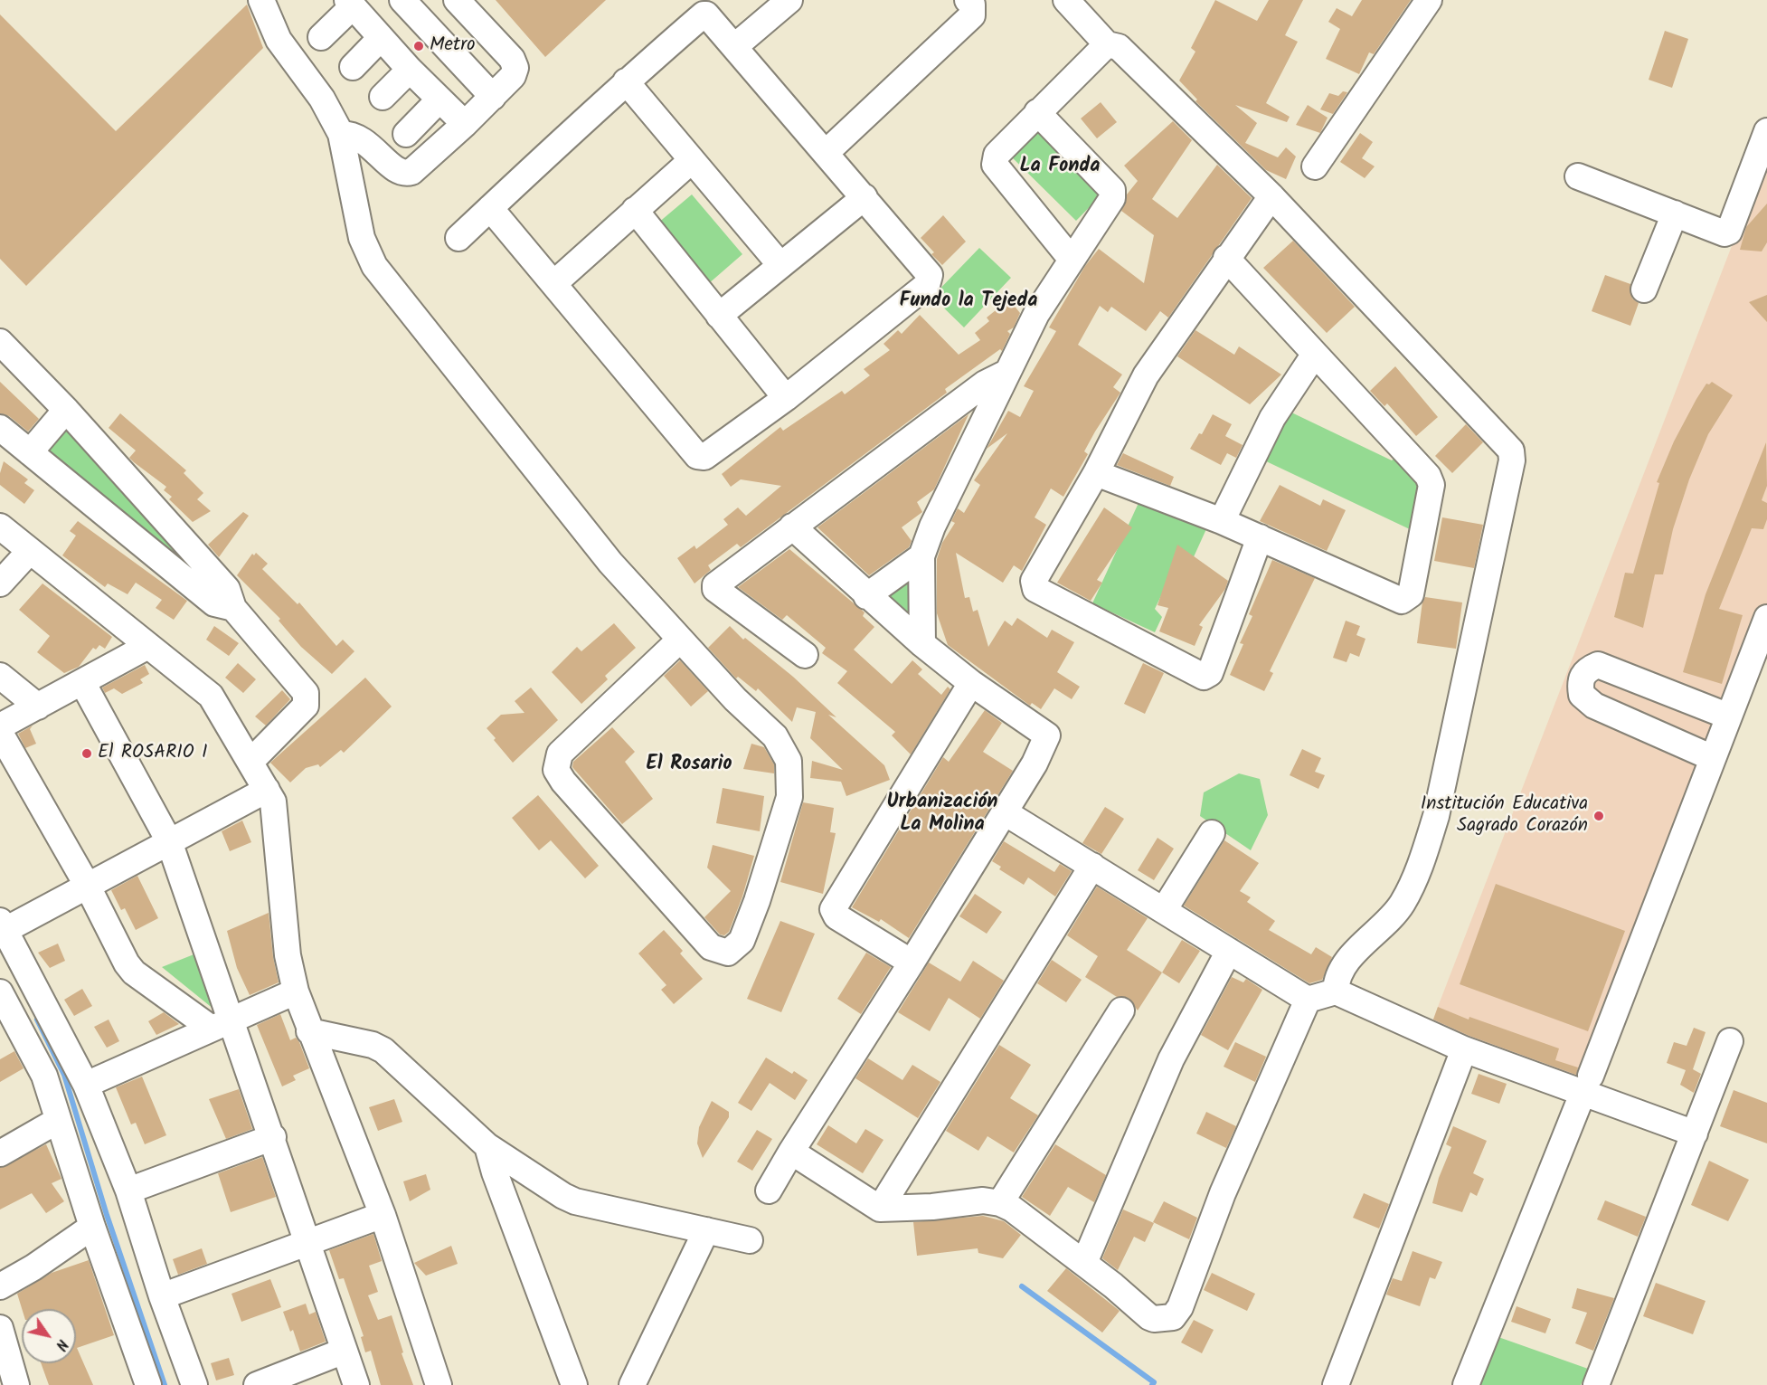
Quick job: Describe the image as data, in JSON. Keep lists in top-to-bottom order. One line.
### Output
{"districts":["La Fonda","Fundo la Tejeda","El Rosario","Urbanización La Molina"],"places":["Metro","El ROSARIO I","Institución Educativa Sagrado Corazón"],"north":"bottom right"}
